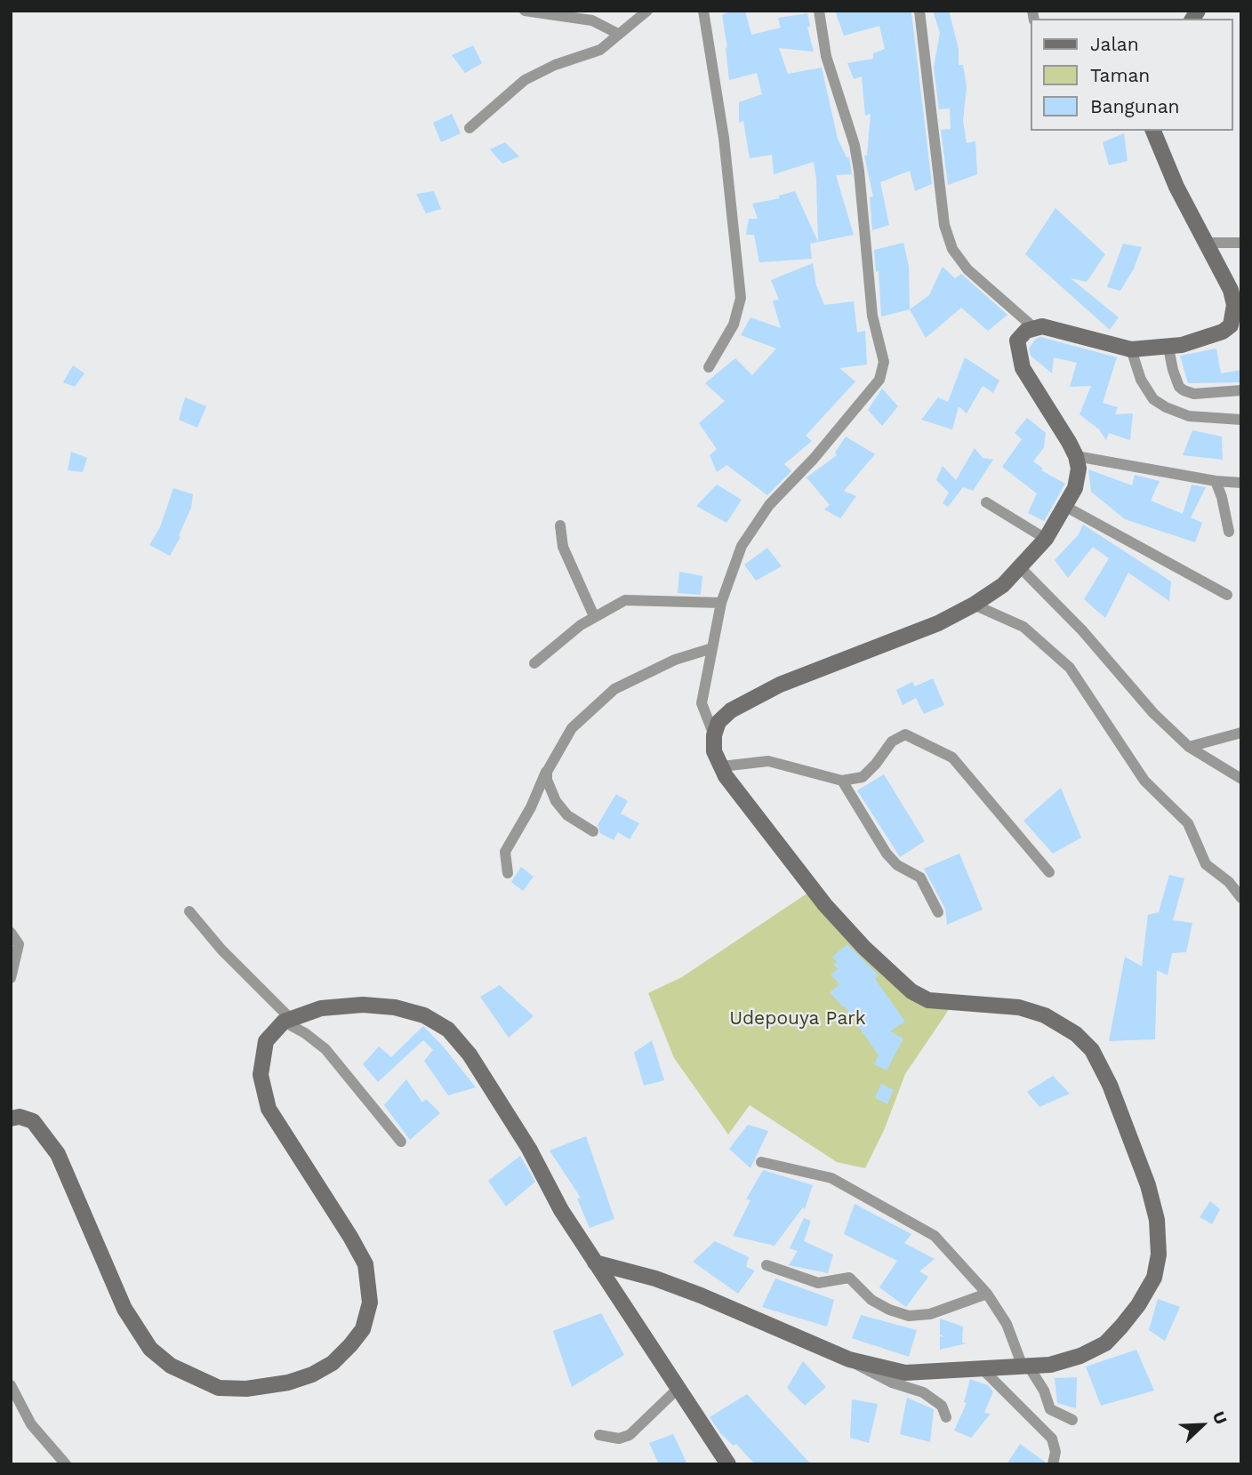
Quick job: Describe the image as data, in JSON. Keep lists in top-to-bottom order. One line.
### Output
{"parks":["Udepouya Park"],"legend":["Jalan","Taman","Bangunan"],"north":"top right"}
